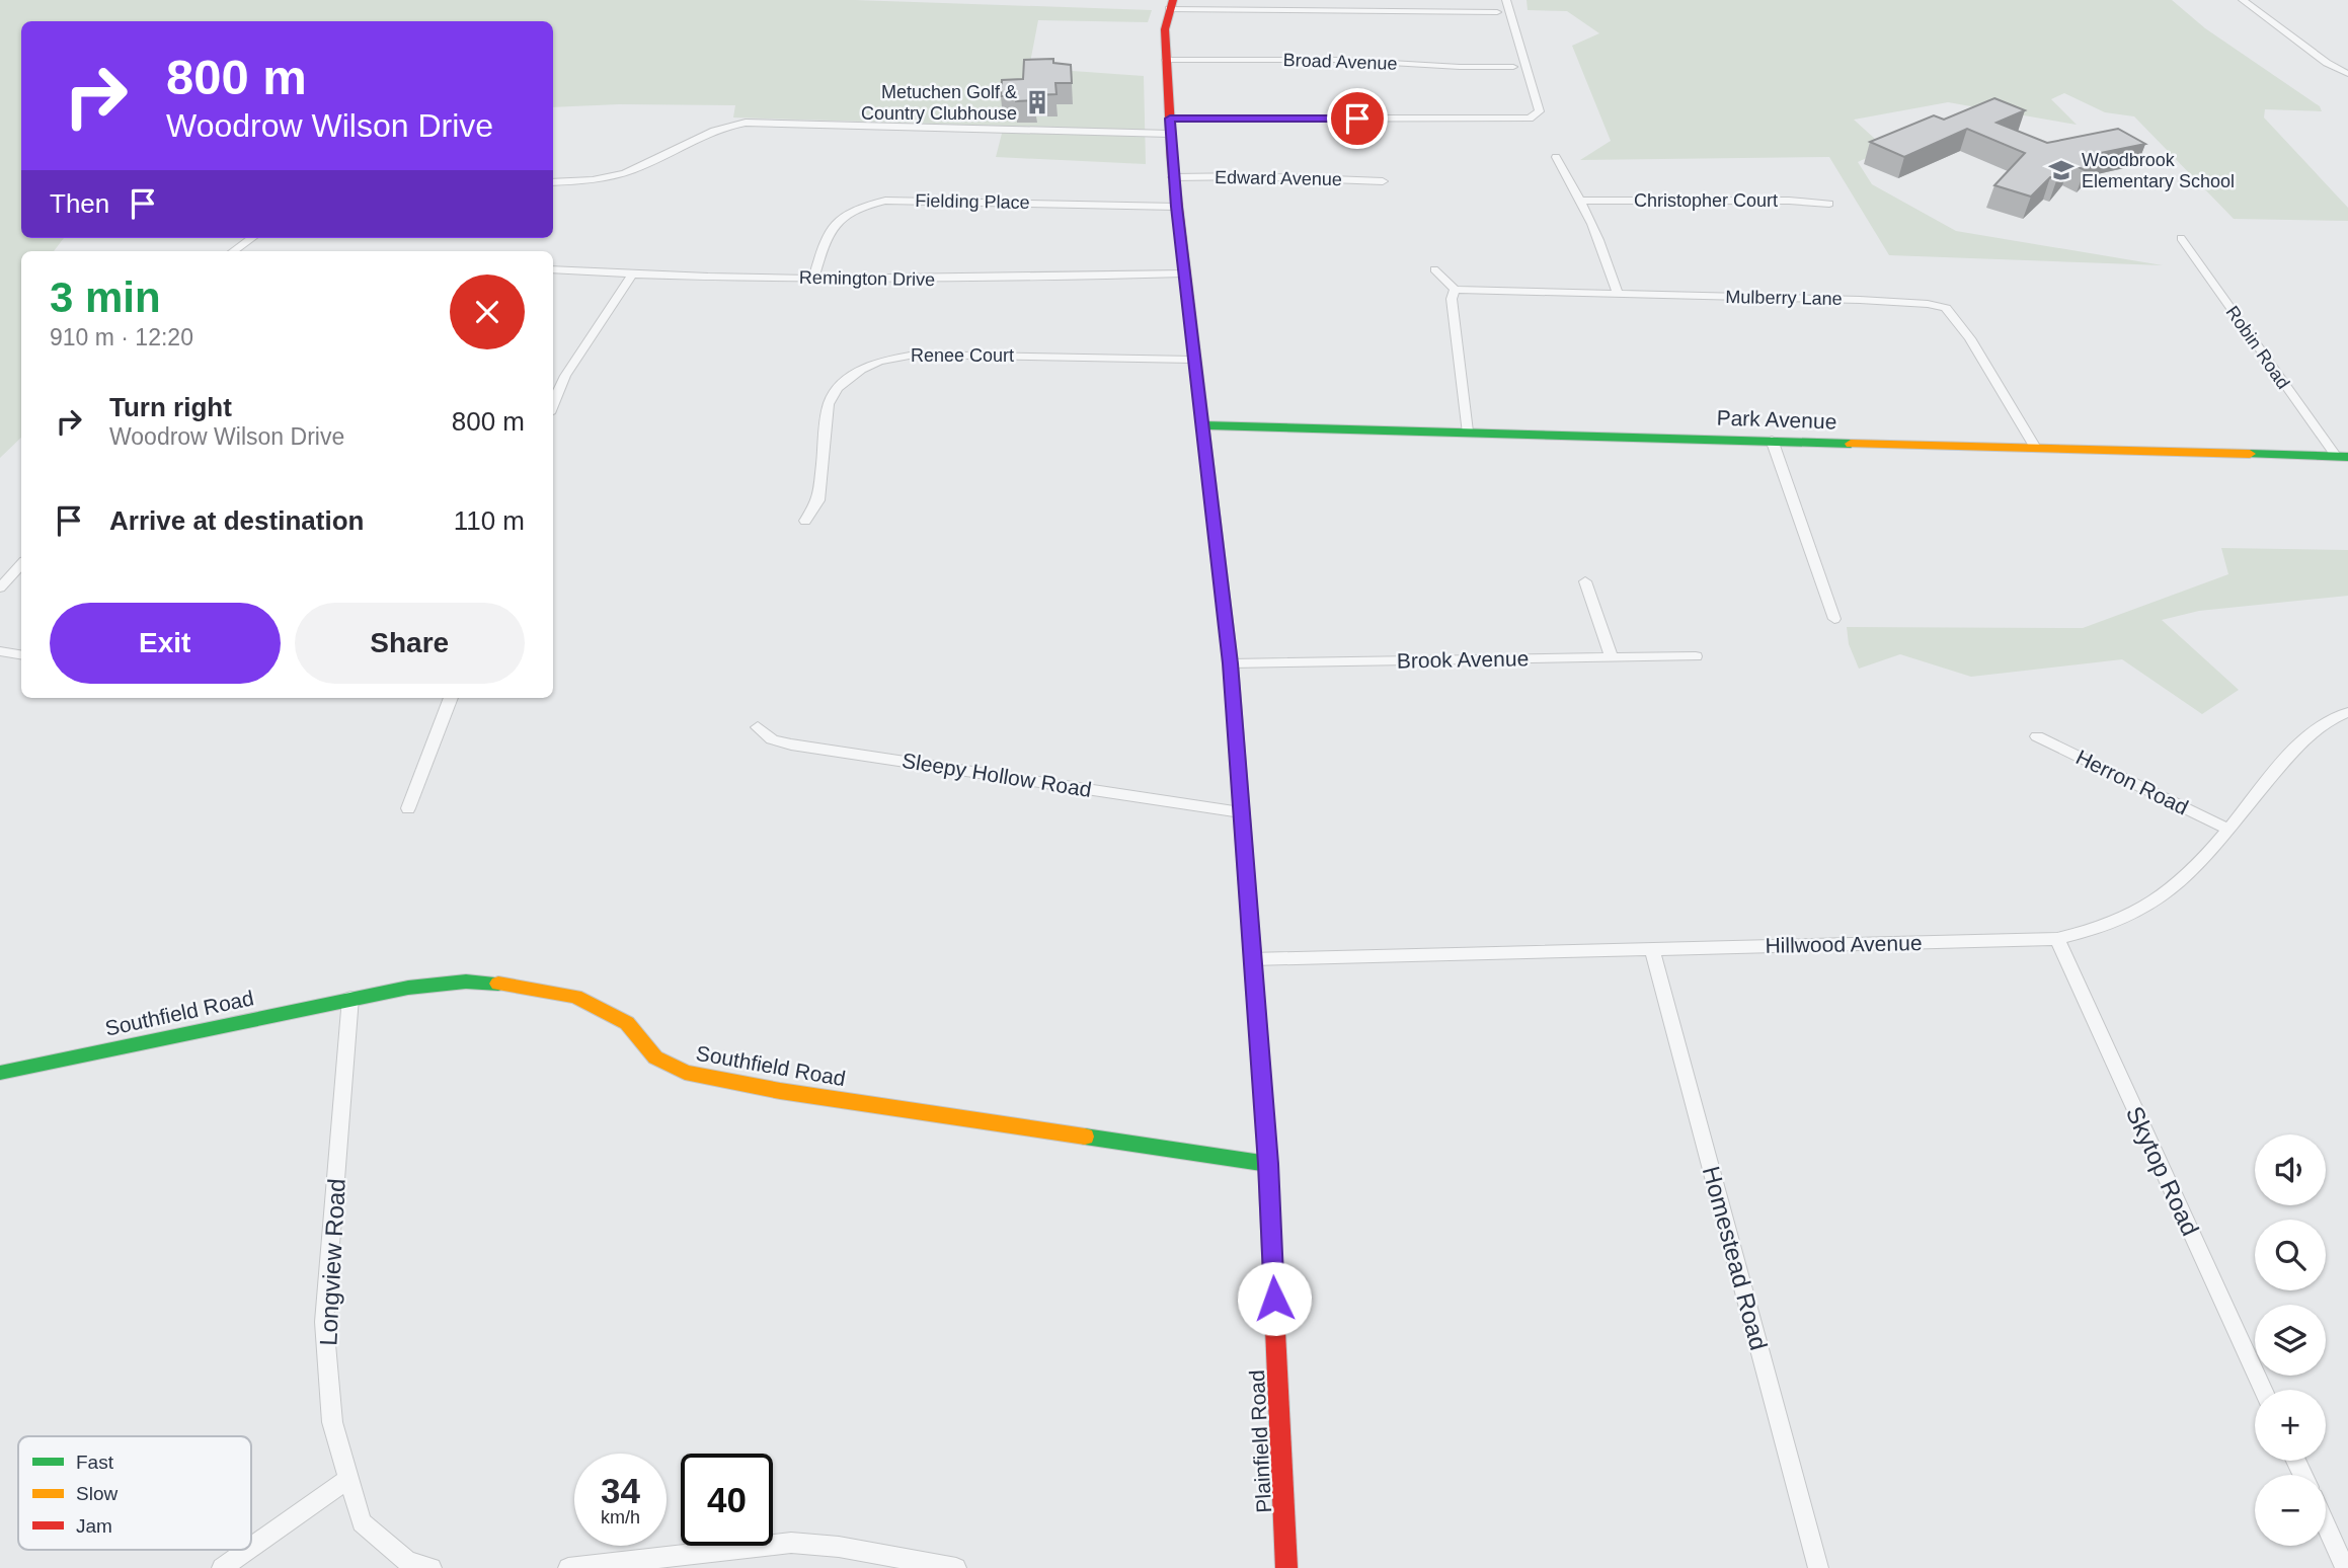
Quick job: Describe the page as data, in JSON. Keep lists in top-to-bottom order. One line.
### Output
{"streets":{"street":["Broad Avenue","Edward Avenue","Christopher Court","Fielding Place","Remington Drive","Mulberry Lane","Robin Road","Renee Court","Park Avenue","Brook Avenue","Sleepy Hollow Road","Herron Road","Hillwood Avenue","Southfield Road","Skytop Road","Homestead Road","Longview Road","Plainfield Road"]},"crossings":[["Broad Avenue","Plainfield Road"],["Edward Avenue","Plainfield Road"],["Fielding Place","Remington Drive"],["Fielding Place","Plainfield Road"],["Remington Drive","Plainfield Road"],["Mulberry Lane","Park Avenue"],["Robin Road","Park Avenue"],["Renee Court","Plainfield Road"],["Park Avenue","Plainfield Road"],["Brook Avenue","Plainfield Road"],["Sleepy Hollow Road","Plainfield Road"],["Herron Road","Hillwood Avenue"],["Hillwood Avenue","Skytop Road"],["Hillwood Avenue","Homestead Road"],["Hillwood Avenue","Plainfield Road"],["Southfield Road","Longview Road"],["Southfield Road","Plainfield Road"]],"places":{"building":["Metuchen Golf & Country Clubhouse"],"school or university":["Woodbrook Elementary School"]},"legend":["Fast","Slow","Jam"],"page":{"turn":["800 m","Woodrow Wilson Drive"],"then":"Then","heading":["3 min","910 m · 12:20"],"list":[{"name":"Turn right","note":"Woodrow Wilson Drive","value":"800 m"},{"name":"Arrive at destination","value":"110 m"}],"buttons":["Exit","Share"],"map_buttons":["+","−"],"speed":"34 km/h","limit":"40"}}
